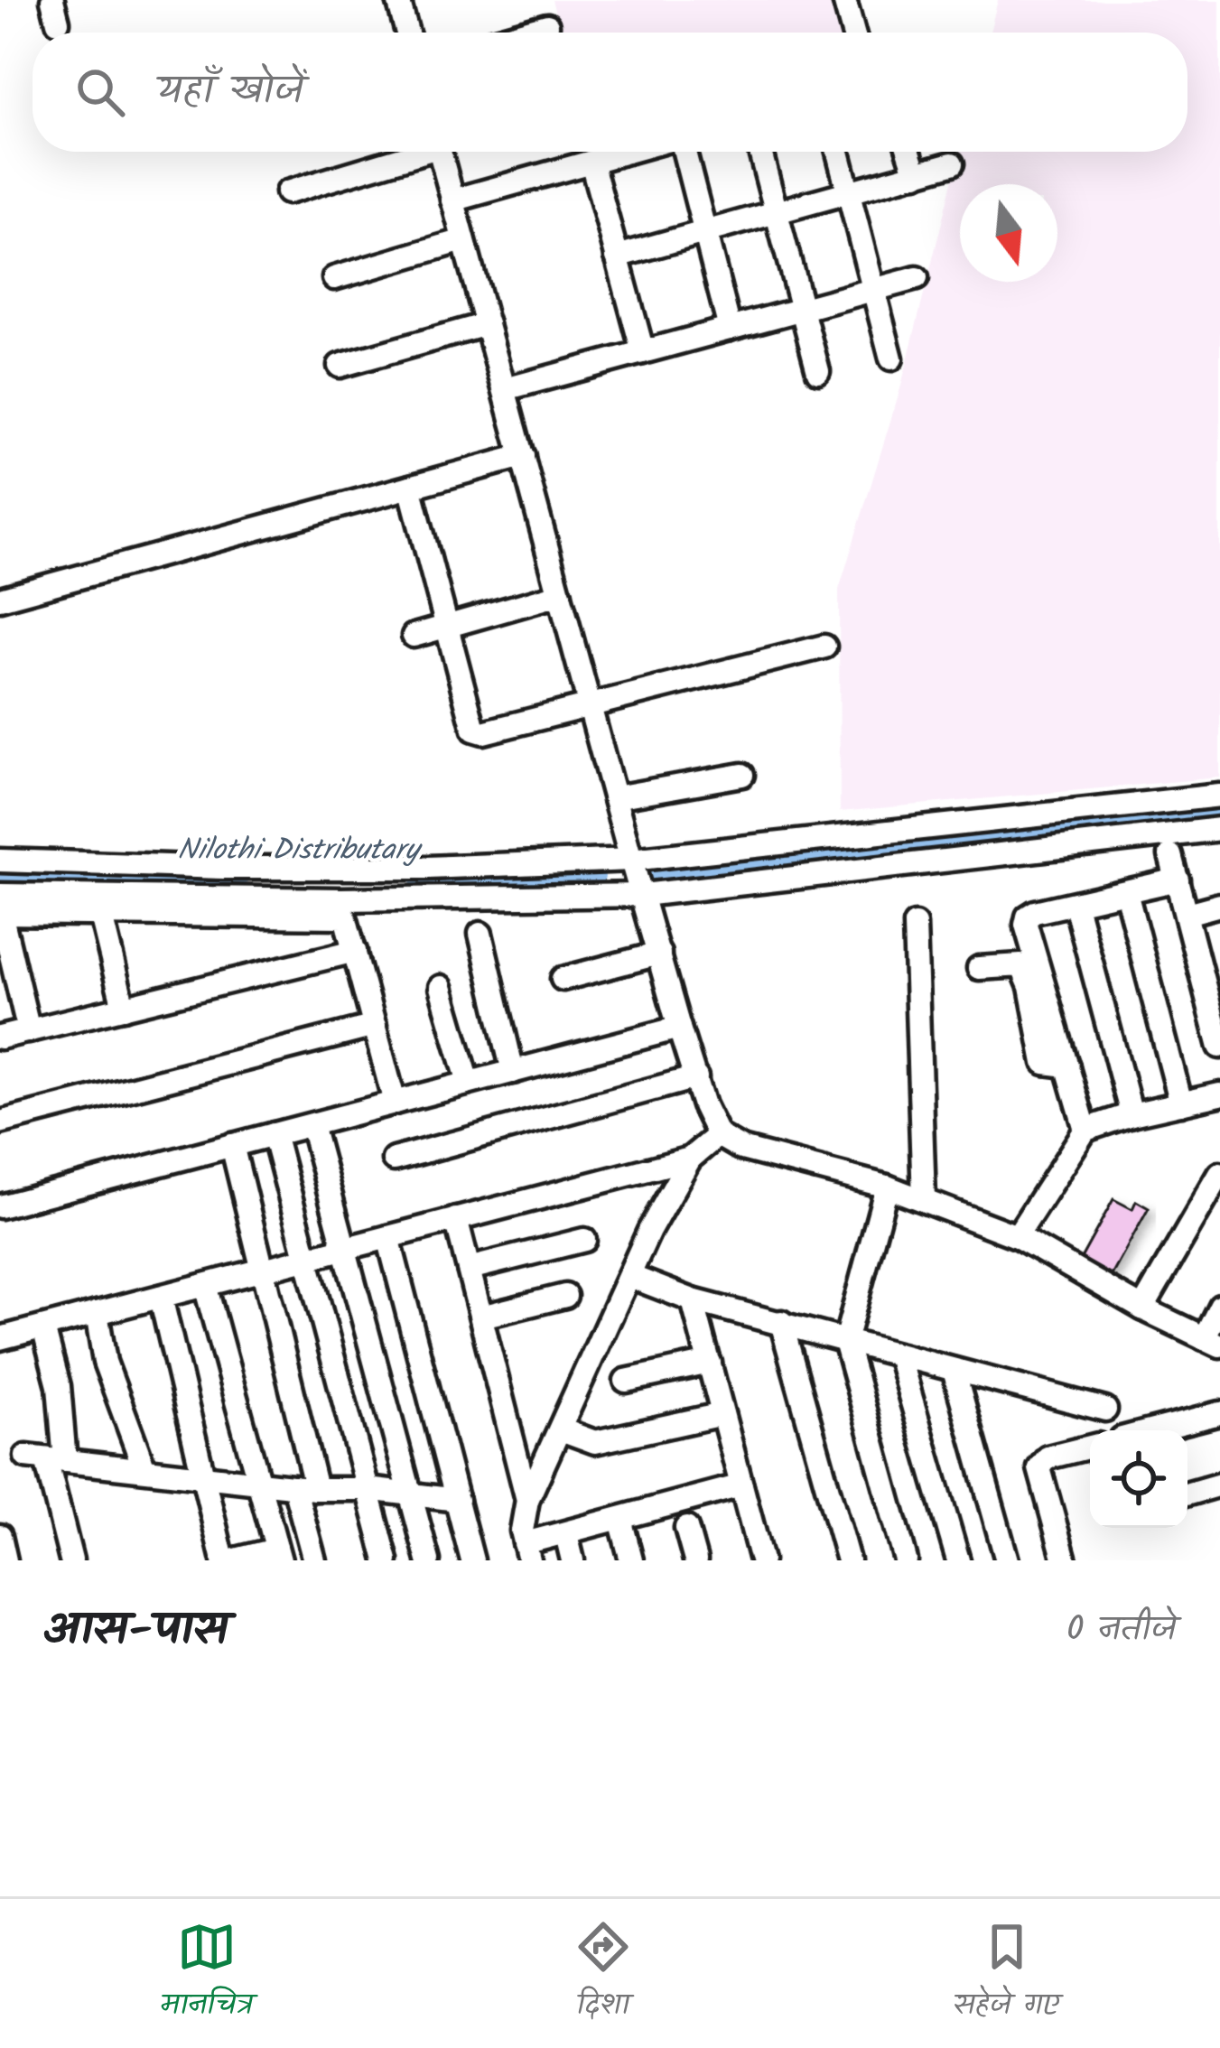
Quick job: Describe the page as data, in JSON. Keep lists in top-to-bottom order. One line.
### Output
{"water":["Nilothi Distributary"],"north":"bottom","page":{"search":"यहाँ खोजें","heading":["आस-पास","0 नतीजे"],"nav":["मानचित्र","दिशा","सहेजे गए"]}}
